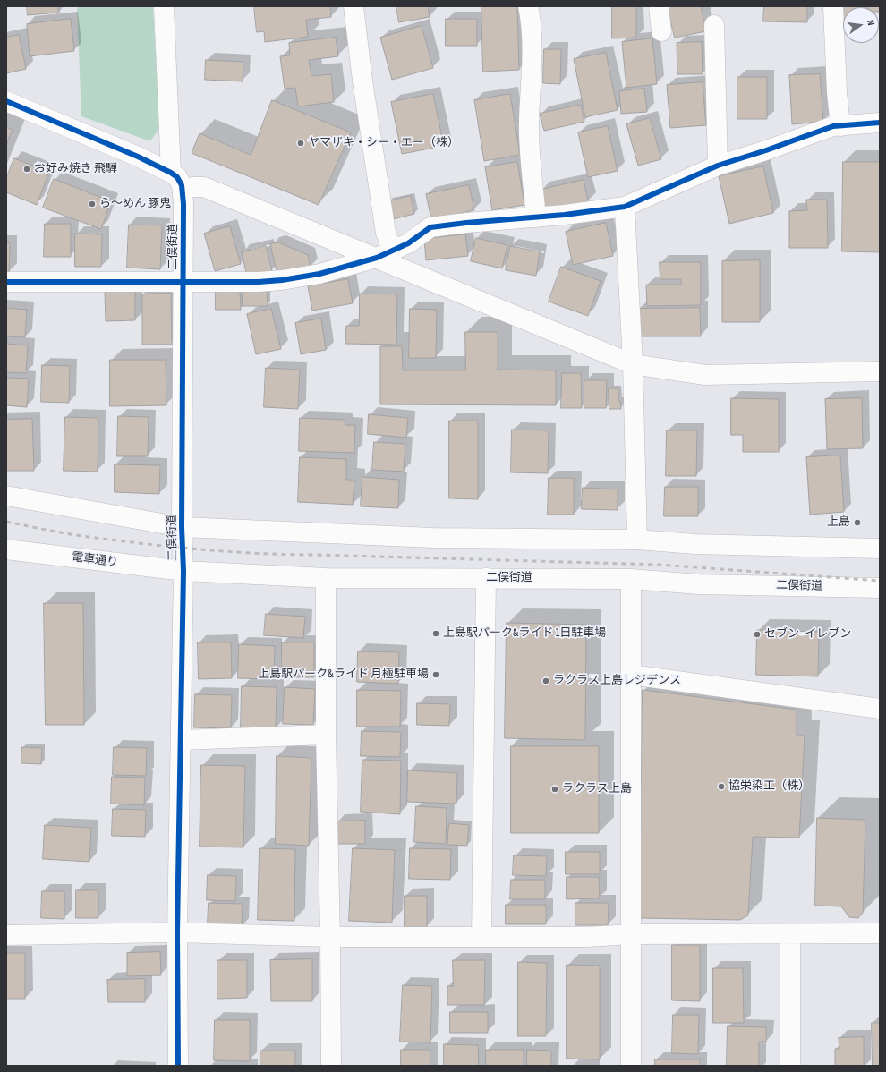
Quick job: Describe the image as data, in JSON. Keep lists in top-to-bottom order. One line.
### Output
{"streets":{"street":["二俣街道","電車通り"]},"crossings":[["二俣街道","電車通り"]],"places":["ヤマザキ・シー・エー（株）","お好み焼き 飛騨","ら～めん 豚鬼","上島","上島駅パーク&ライド 1日駐車場","セブン−イレブン","上島駅パーク&ライド 月極駐車場","ラクラス上島レジデンス","協栄染工（株）","ラクラス上島"],"north":"right"}
